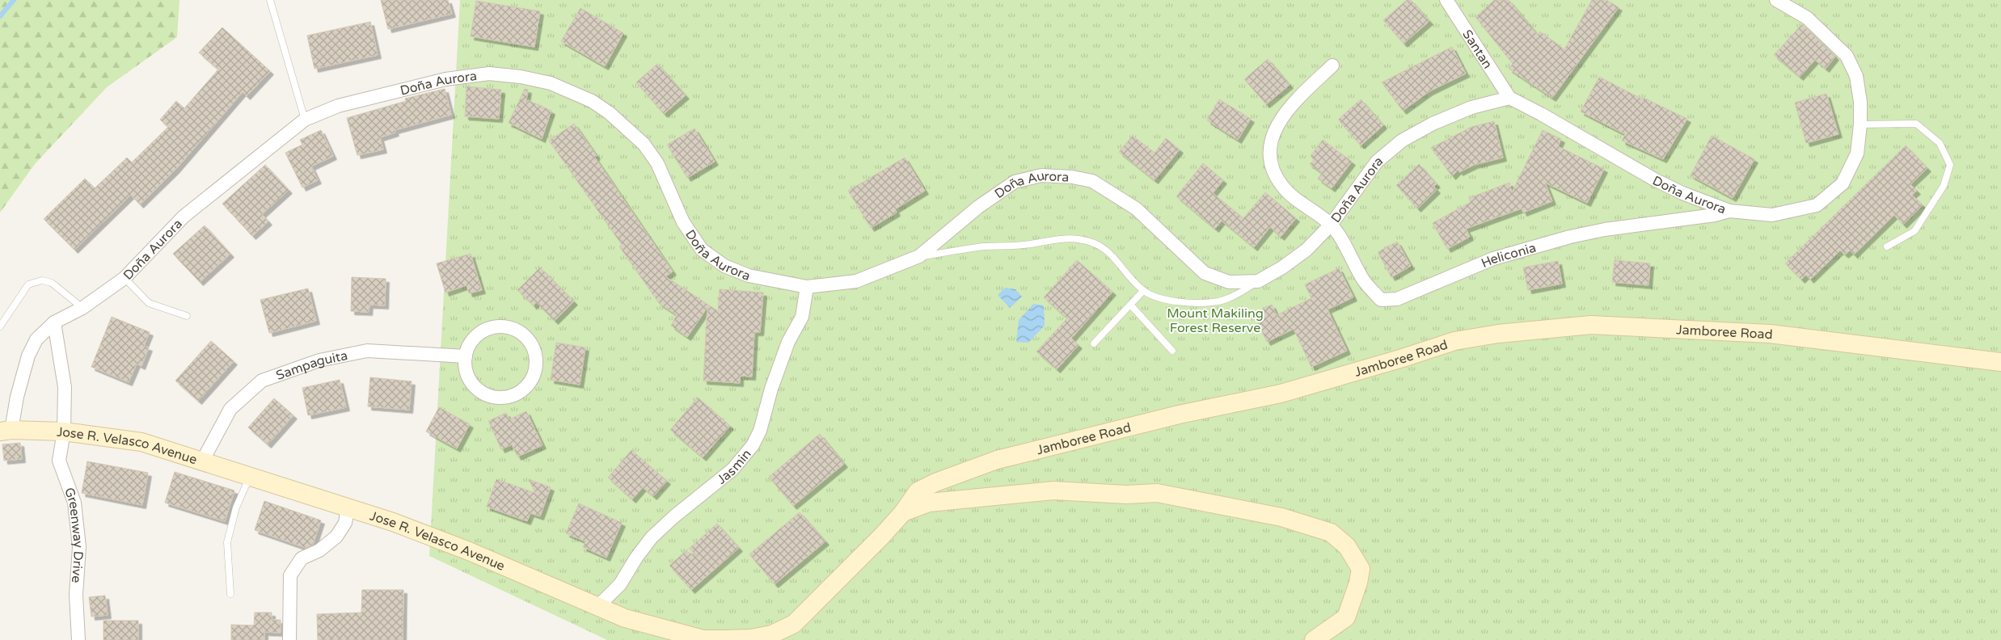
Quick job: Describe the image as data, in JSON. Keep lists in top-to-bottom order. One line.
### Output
{"streets":{"main road":["Jamboree Road","Jose R. Velasco Avenue"],"street":["Santan","Doña Aurora","Heliconia","Sampaguita","Jasmin","Greenway Drive"]},"crossings":[["Santan","Doña Aurora"],["Doña Aurora","Heliconia"],["Doña Aurora","Jose R. Velasco Avenue"],["Doña Aurora","Jasmin"],["Jamboree Road","Jose R. Velasco Avenue"],["Sampaguita","Jose R. Velasco Avenue"],["Jose R. Velasco Avenue","Jasmin"],["Jose R. Velasco Avenue","Greenway Drive"]],"parks":["Mount Makiling Forest Reserve"]}
